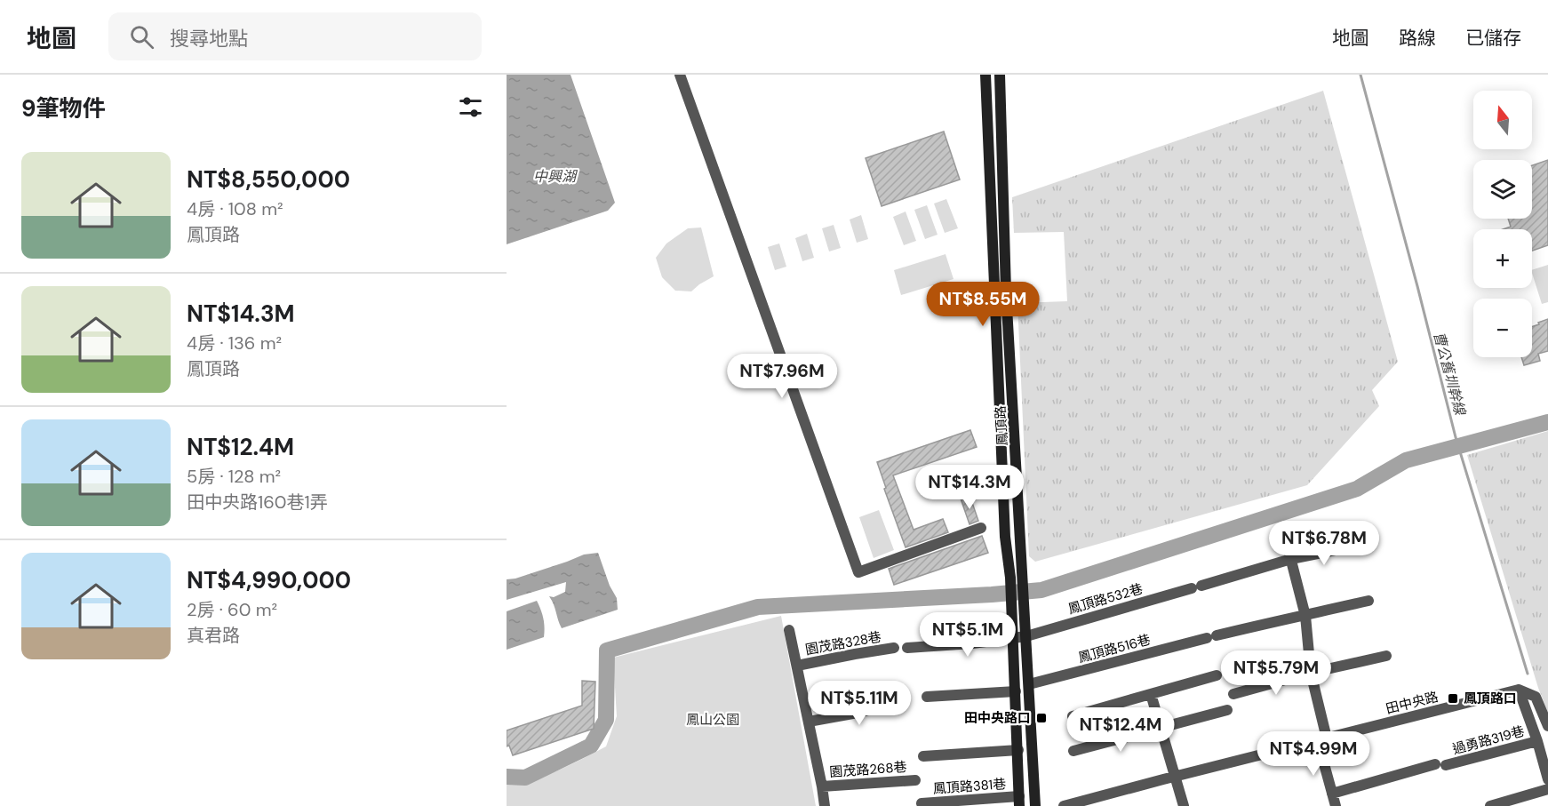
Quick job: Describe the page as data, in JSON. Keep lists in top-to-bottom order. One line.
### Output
{"streets":{"main road":["鳳頂路"],"street":["鳳頂路532巷","園茂路328巷","鳳頂路516巷","田中央路","過勇路319巷","園茂路268巷","鳳頂路381巷"]},"crossings":[["鳳頂路","鳳頂路532巷"],["鳳頂路","鳳頂路516巷"],["鳳頂路","鳳頂路381巷"]],"water":["中興湖","曹公舊圳幹線"],"parks":["鳳山公園"],"places":{"transit":["鳳頂路口","田中央路口"]},"north":"top","page":{"header":"地圖","search":"搜尋地點","nav":["地圖","路線","已儲存"],"heading":"9筆物件","map_buttons":["+","−"],"list":[{"name":"NT$8,550,000","note":"4房 · 108 m² · 鳳頂路"},{"name":"NT$14.3M","note":"4房 · 136 m² · 鳳頂路"},{"name":"NT$12.4M","note":"5房 · 128 m² · 田中央路160巷1弄"},{"name":"NT$4,990,000","note":"2房 · 60 m² · 真君路"}],"price":["NT$8.55M","NT$7.96M","NT$14.3M","NT$6.78M","NT$5.1M","NT$5.79M","NT$5.11M","NT$12.4M","NT$4.99M"]}}
